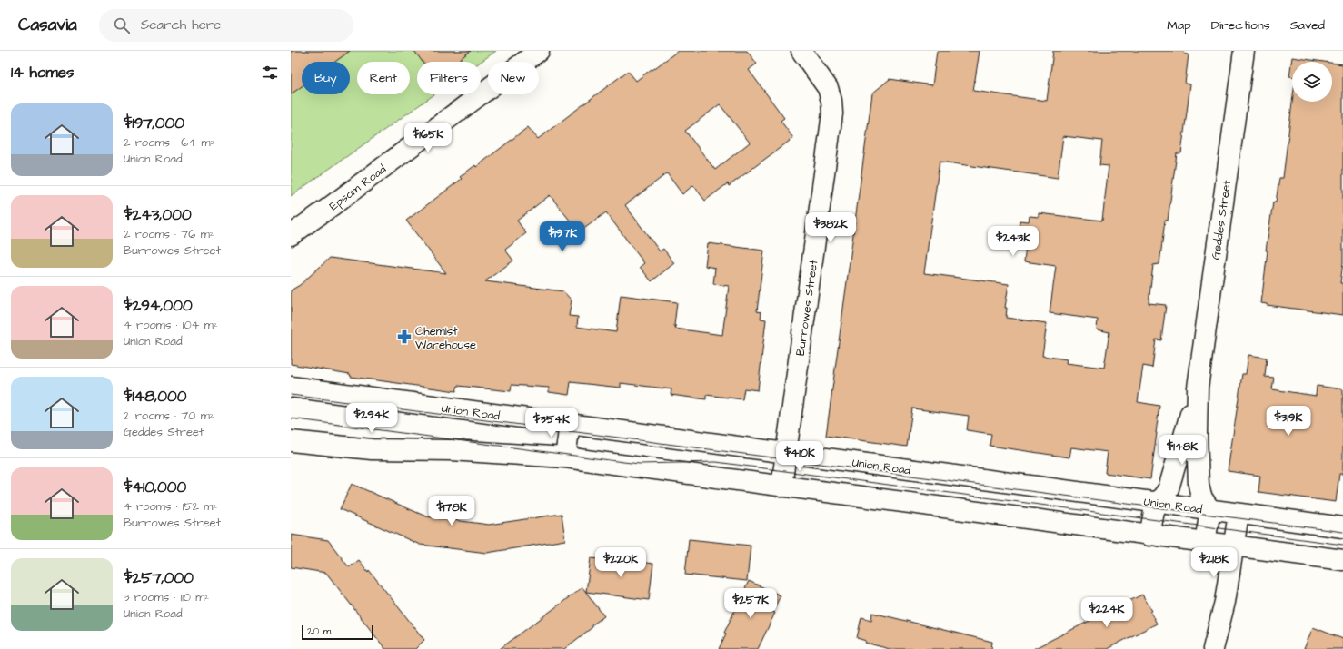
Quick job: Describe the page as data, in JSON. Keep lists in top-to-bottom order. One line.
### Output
{"streets":{"street":["Epsom Road","Geddes Street","Burrowes Street","Union Road"]},"crossings":[["Geddes Street","Union Road"],["Burrowes Street","Union Road"]],"places":{"pharmacy":["Chemist Warehouse"]},"scale_bar":"20 m","page":{"header":"Casavia","search":"Search here","nav":["Map","Directions","Saved"],"heading":"14 homes","chip":["Buy","Rent","Filters","New"],"list":[{"name":"$197,000","note":"2 rooms · 64 m² · Union Road"},{"name":"$243,000","note":"2 rooms · 76 m² · Burrowes Street"},{"name":"$294,000","note":"4 rooms · 104 m² · Union Road"},{"name":"$148,000","note":"2 rooms · 70 m² · Geddes Street"},{"name":"$410,000","note":"4 rooms · 152 m² · Burrowes Street"},{"name":"$257,000","note":"3 rooms · 110 m² · Union Road"}],"price":["$165K","$382K","$197K","$243K","$294K","$319K","$354K","$148K","$410K","$178K","$220K","$218K","$257K","$224K"],"scale":"20 m"}}
